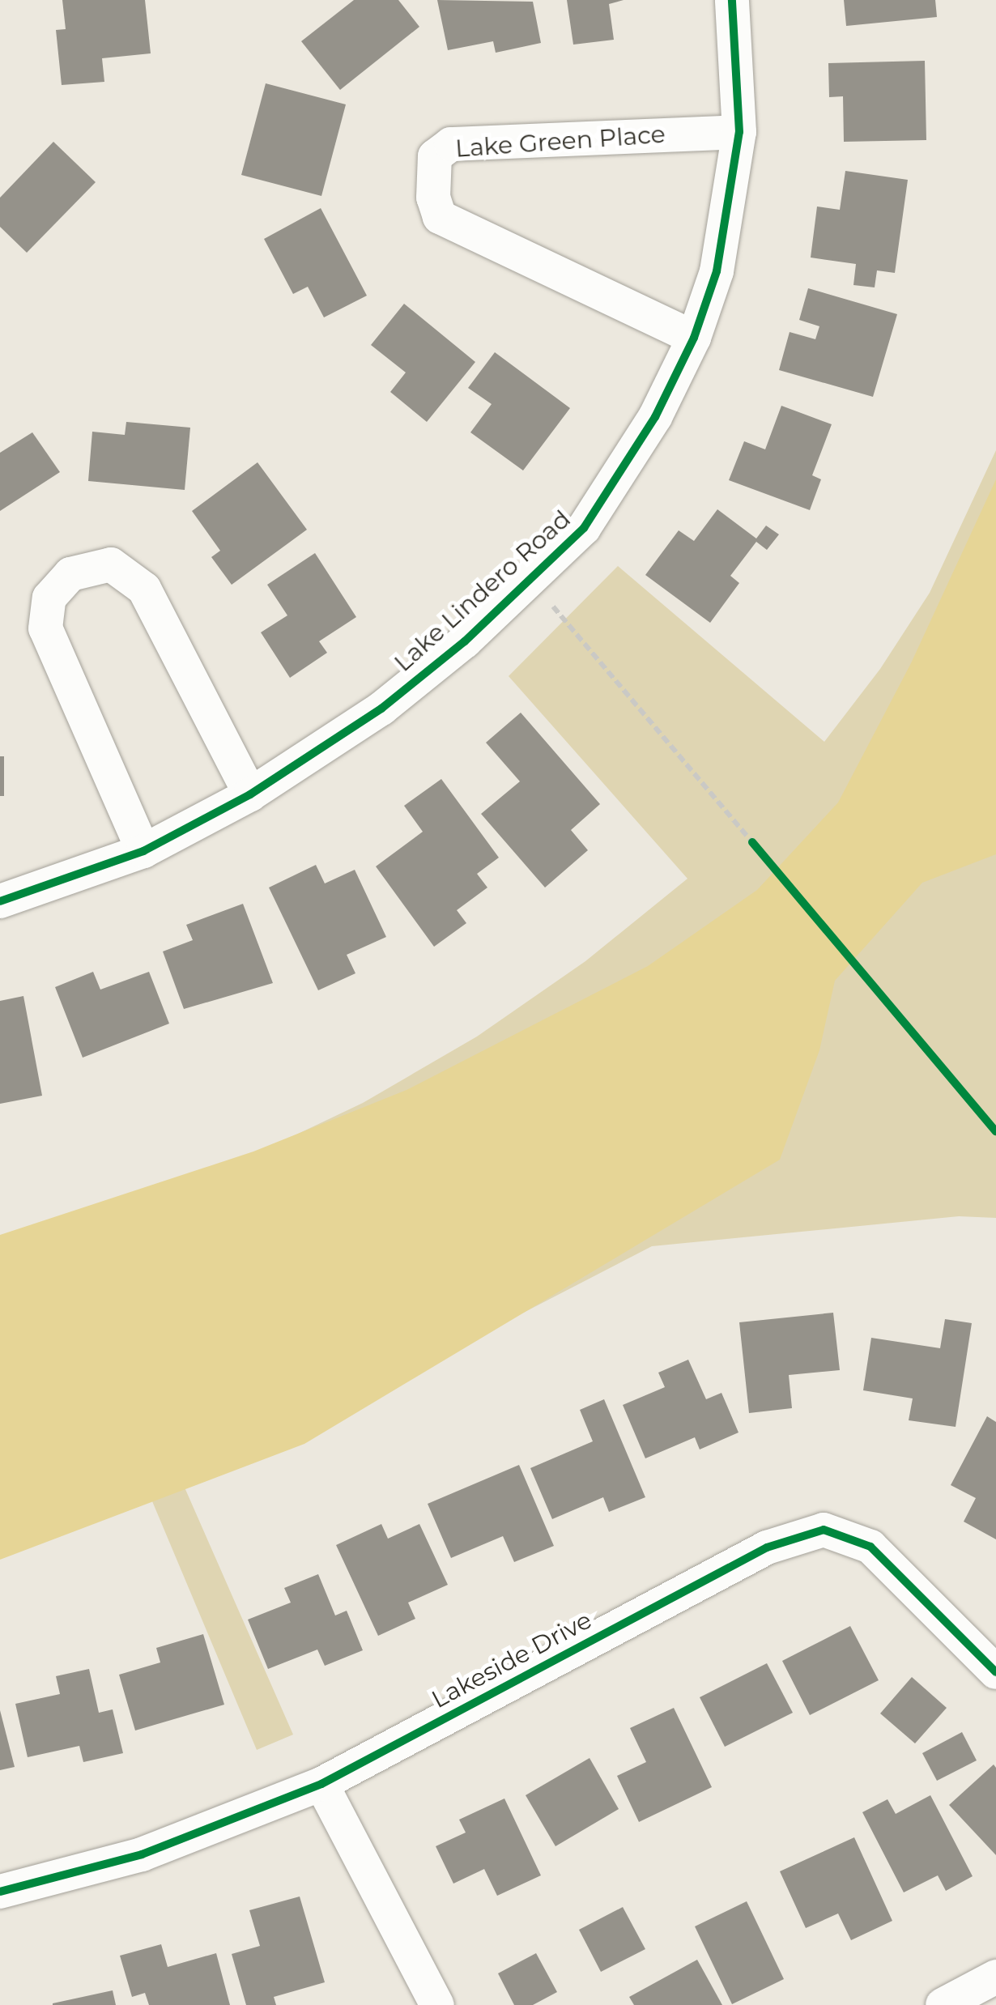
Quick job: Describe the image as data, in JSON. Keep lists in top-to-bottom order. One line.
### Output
{"streets":{"street":["Lake Green Place","Lake Lindero Road","Lakeside Drive"]},"crossings":[["Lake Green Place","Lake Lindero Road"]]}
